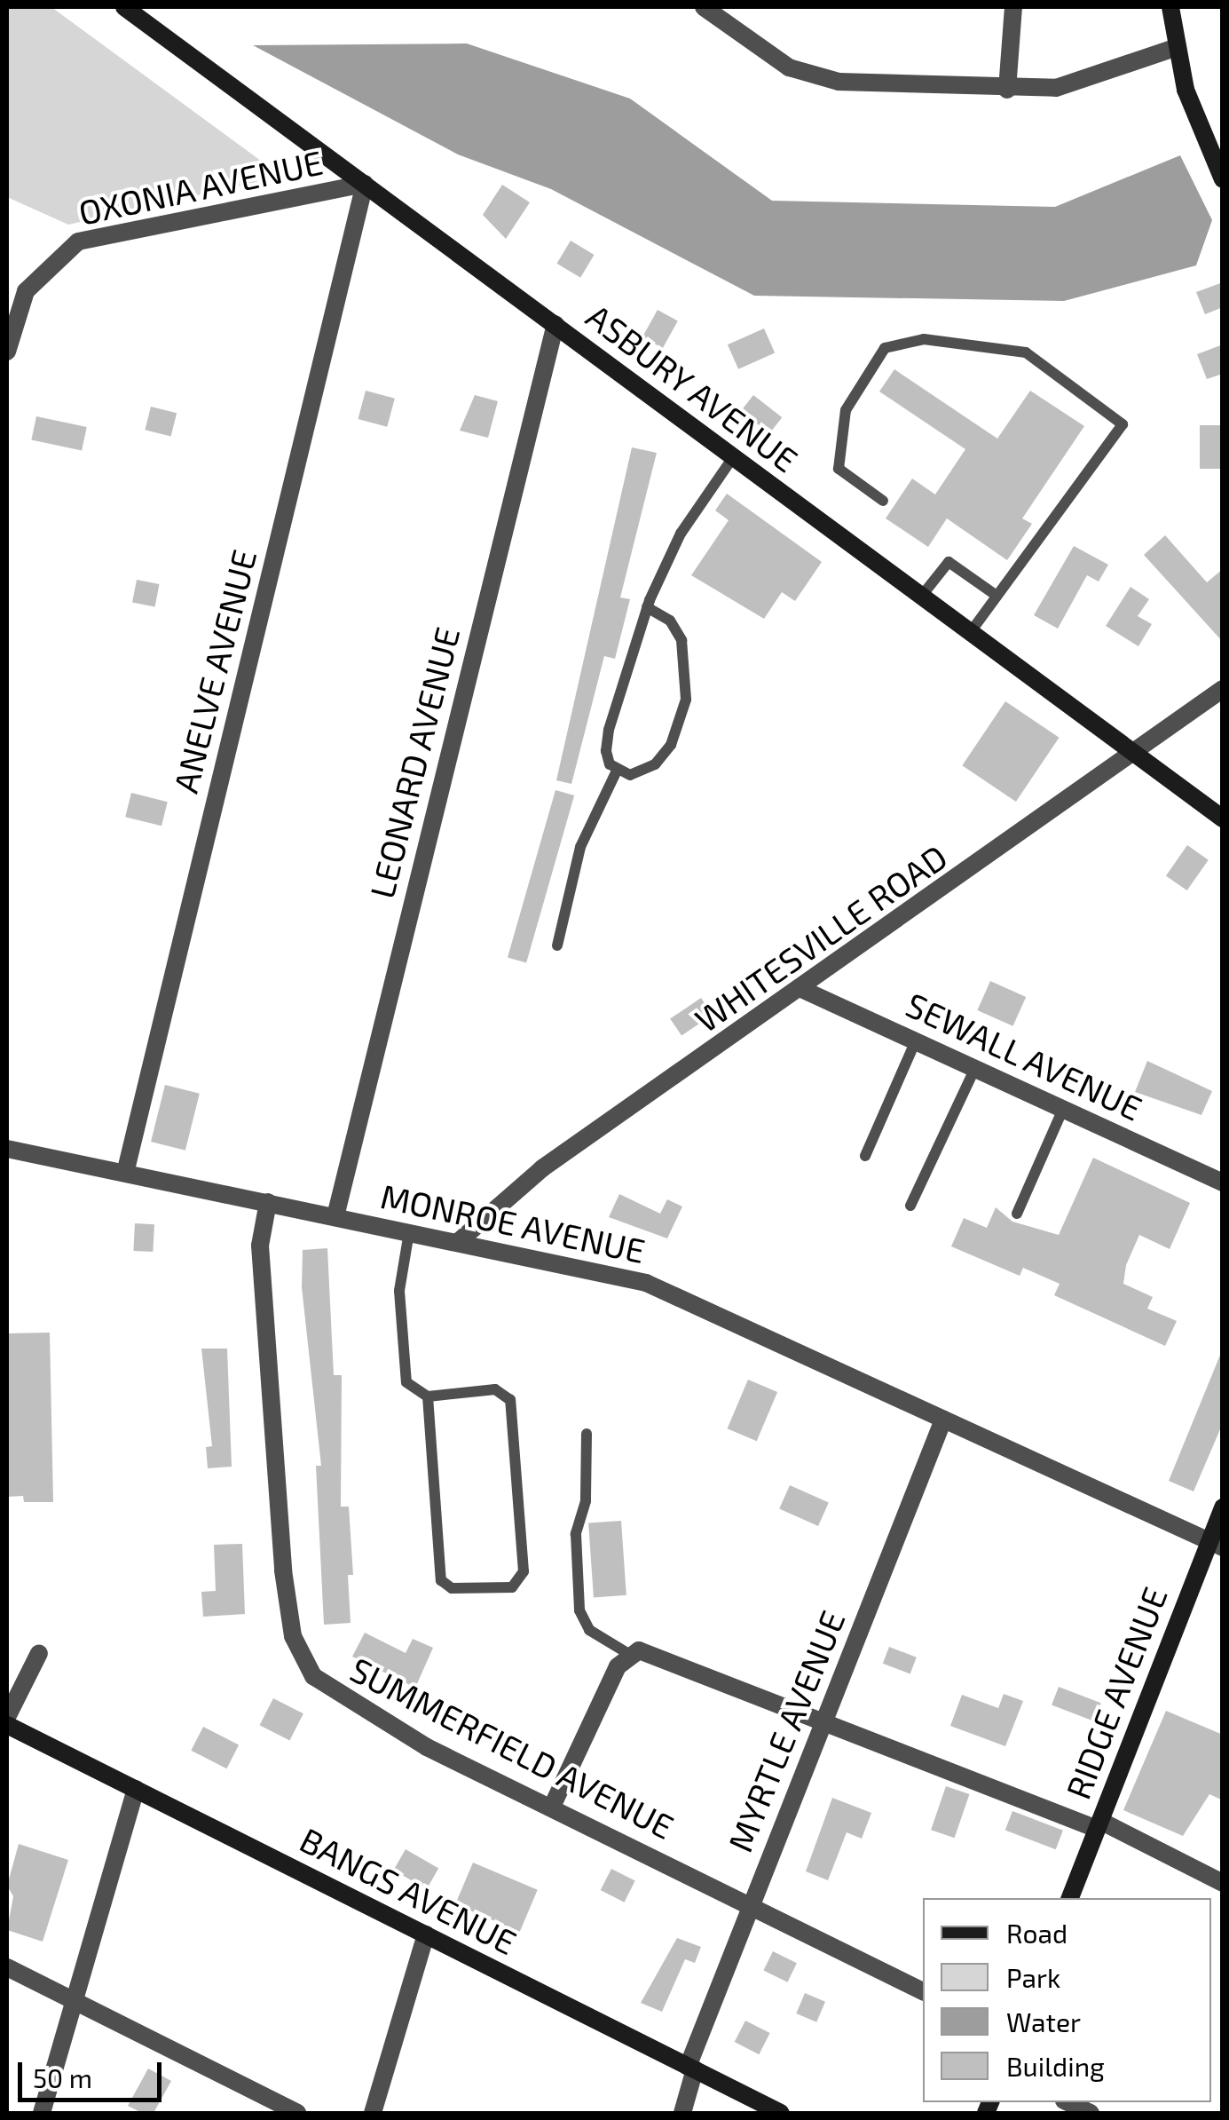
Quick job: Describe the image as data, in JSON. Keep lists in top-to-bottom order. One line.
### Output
{"streets":{"street":["OXONIA AVENUE","ASBURY AVENUE","ANELVE AVENUE","LEONARD AVENUE","WHITESVILLE ROAD","SEWALL AVENUE","MONROE AVENUE","RIDGE AVENUE","MYRTLE AVENUE","SUMMERFIELD AVENUE","BANGS AVENUE"]},"crossings":[["OXONIA AVENUE","ASBURY AVENUE"],["OXONIA AVENUE","ANELVE AVENUE"],["ASBURY AVENUE","ANELVE AVENUE"],["ASBURY AVENUE","LEONARD AVENUE"],["ASBURY AVENUE","WHITESVILLE ROAD"],["ANELVE AVENUE","MONROE AVENUE"],["LEONARD AVENUE","MONROE AVENUE"],["WHITESVILLE ROAD","SEWALL AVENUE"],["WHITESVILLE ROAD","MONROE AVENUE"],["MONROE AVENUE","RIDGE AVENUE"],["MONROE AVENUE","MYRTLE AVENUE"],["MONROE AVENUE","SUMMERFIELD AVENUE"],["MYRTLE AVENUE","SUMMERFIELD AVENUE"],["MYRTLE AVENUE","BANGS AVENUE"]],"legend":["Road","Park","Water","Building"],"scale_bar":"50 m"}
